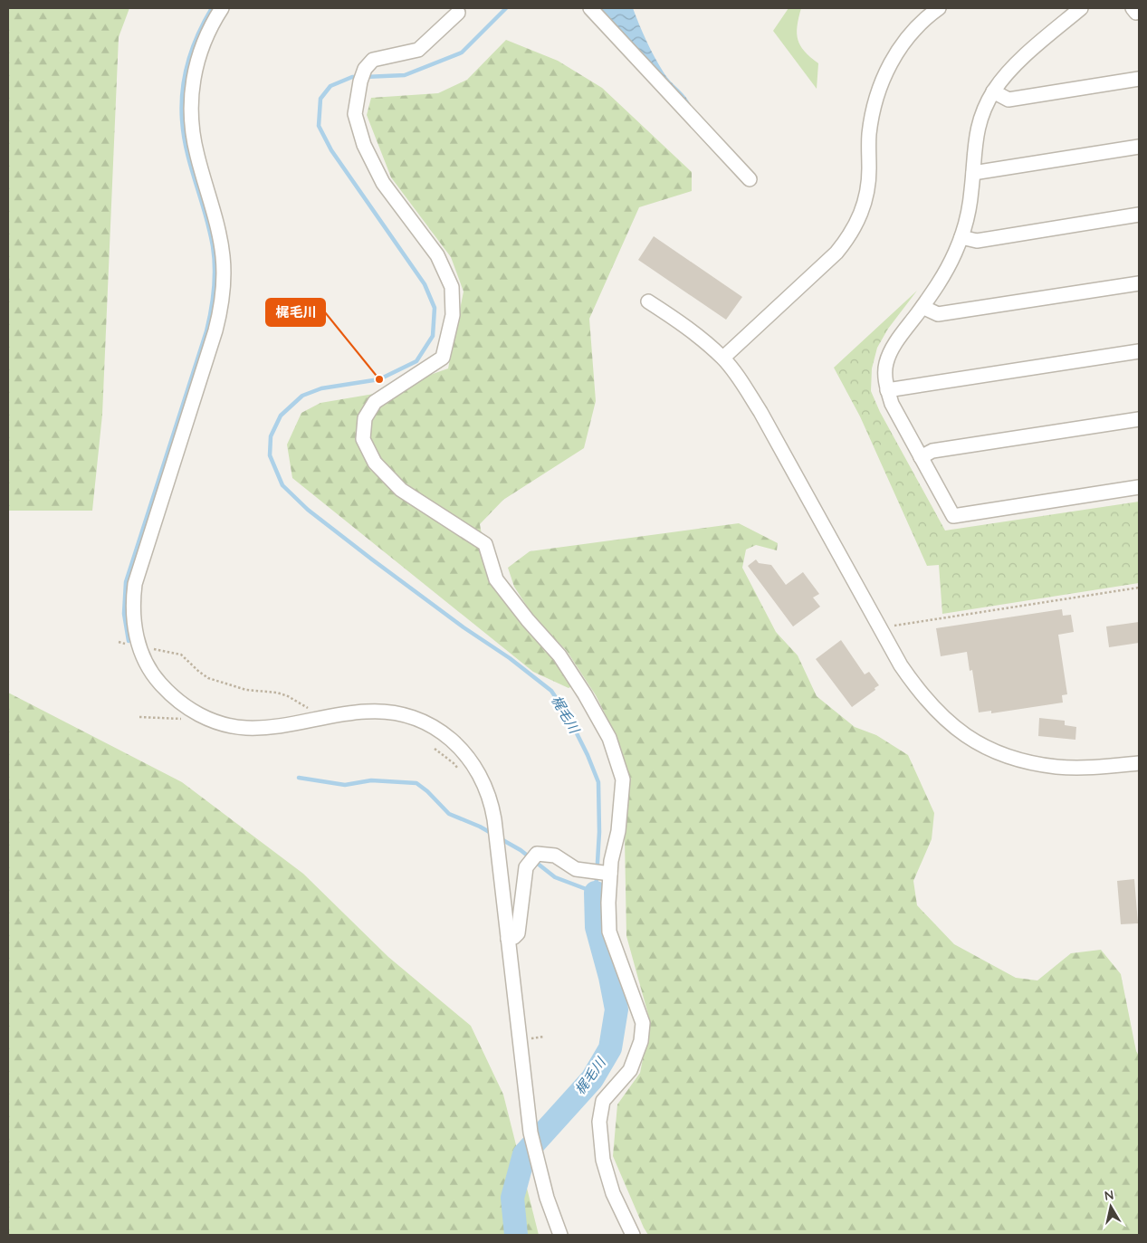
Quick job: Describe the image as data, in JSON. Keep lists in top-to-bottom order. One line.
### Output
{"water":["梶毛川"],"places":["梶毛川"],"north":"top"}
